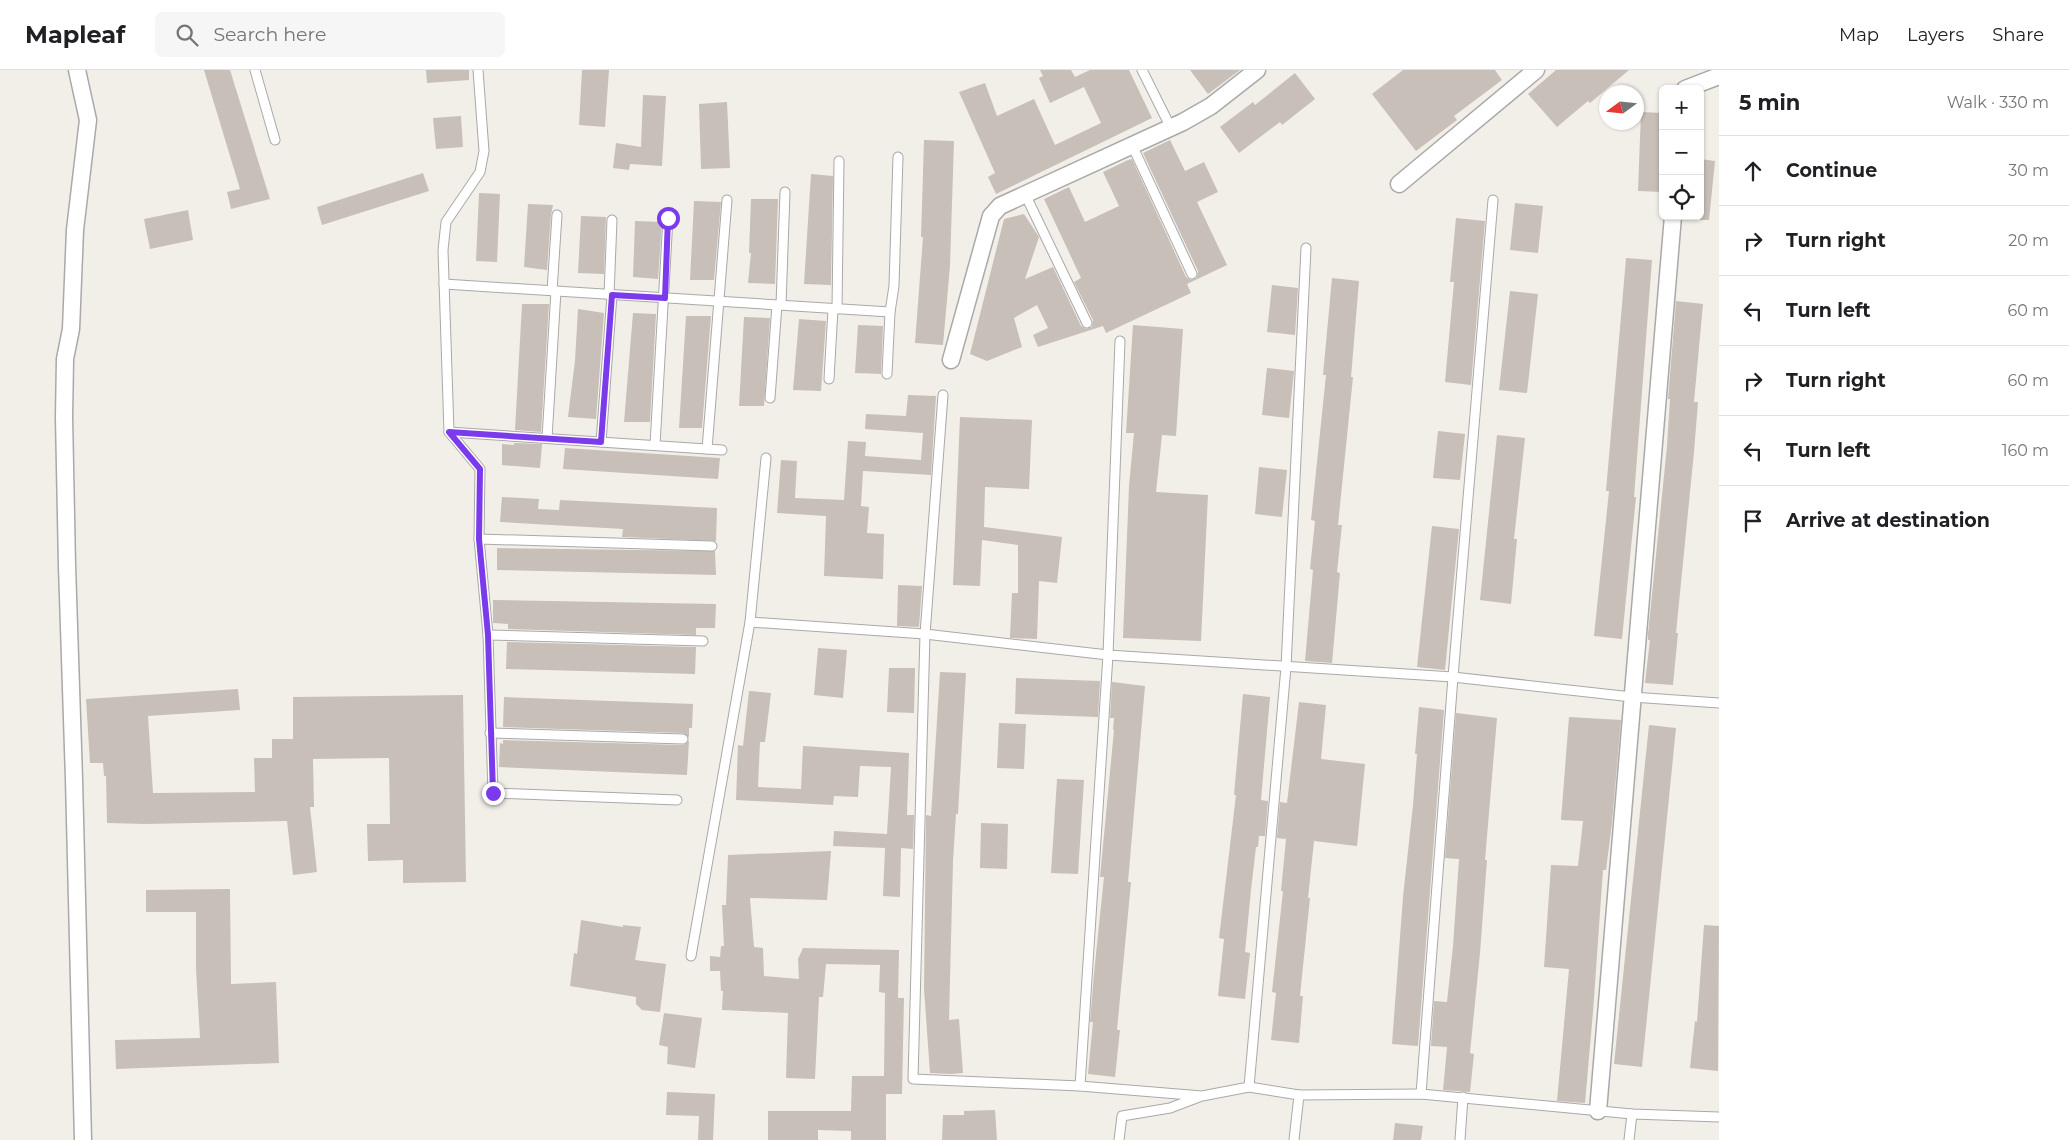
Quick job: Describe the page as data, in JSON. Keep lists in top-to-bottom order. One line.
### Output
{"north":"left","page":{"header":"Mapleaf","search":"Search here","nav":["Map","Layers","Share"],"heading":["5 min","Walk · 330 m"],"map_buttons":["+","−"],"list":[["Continue","30 m"],["Turn right","20 m"],["Turn left","60 m"],["Turn right","60 m"],["Turn left","160 m"],"Arrive at destination"]}}
